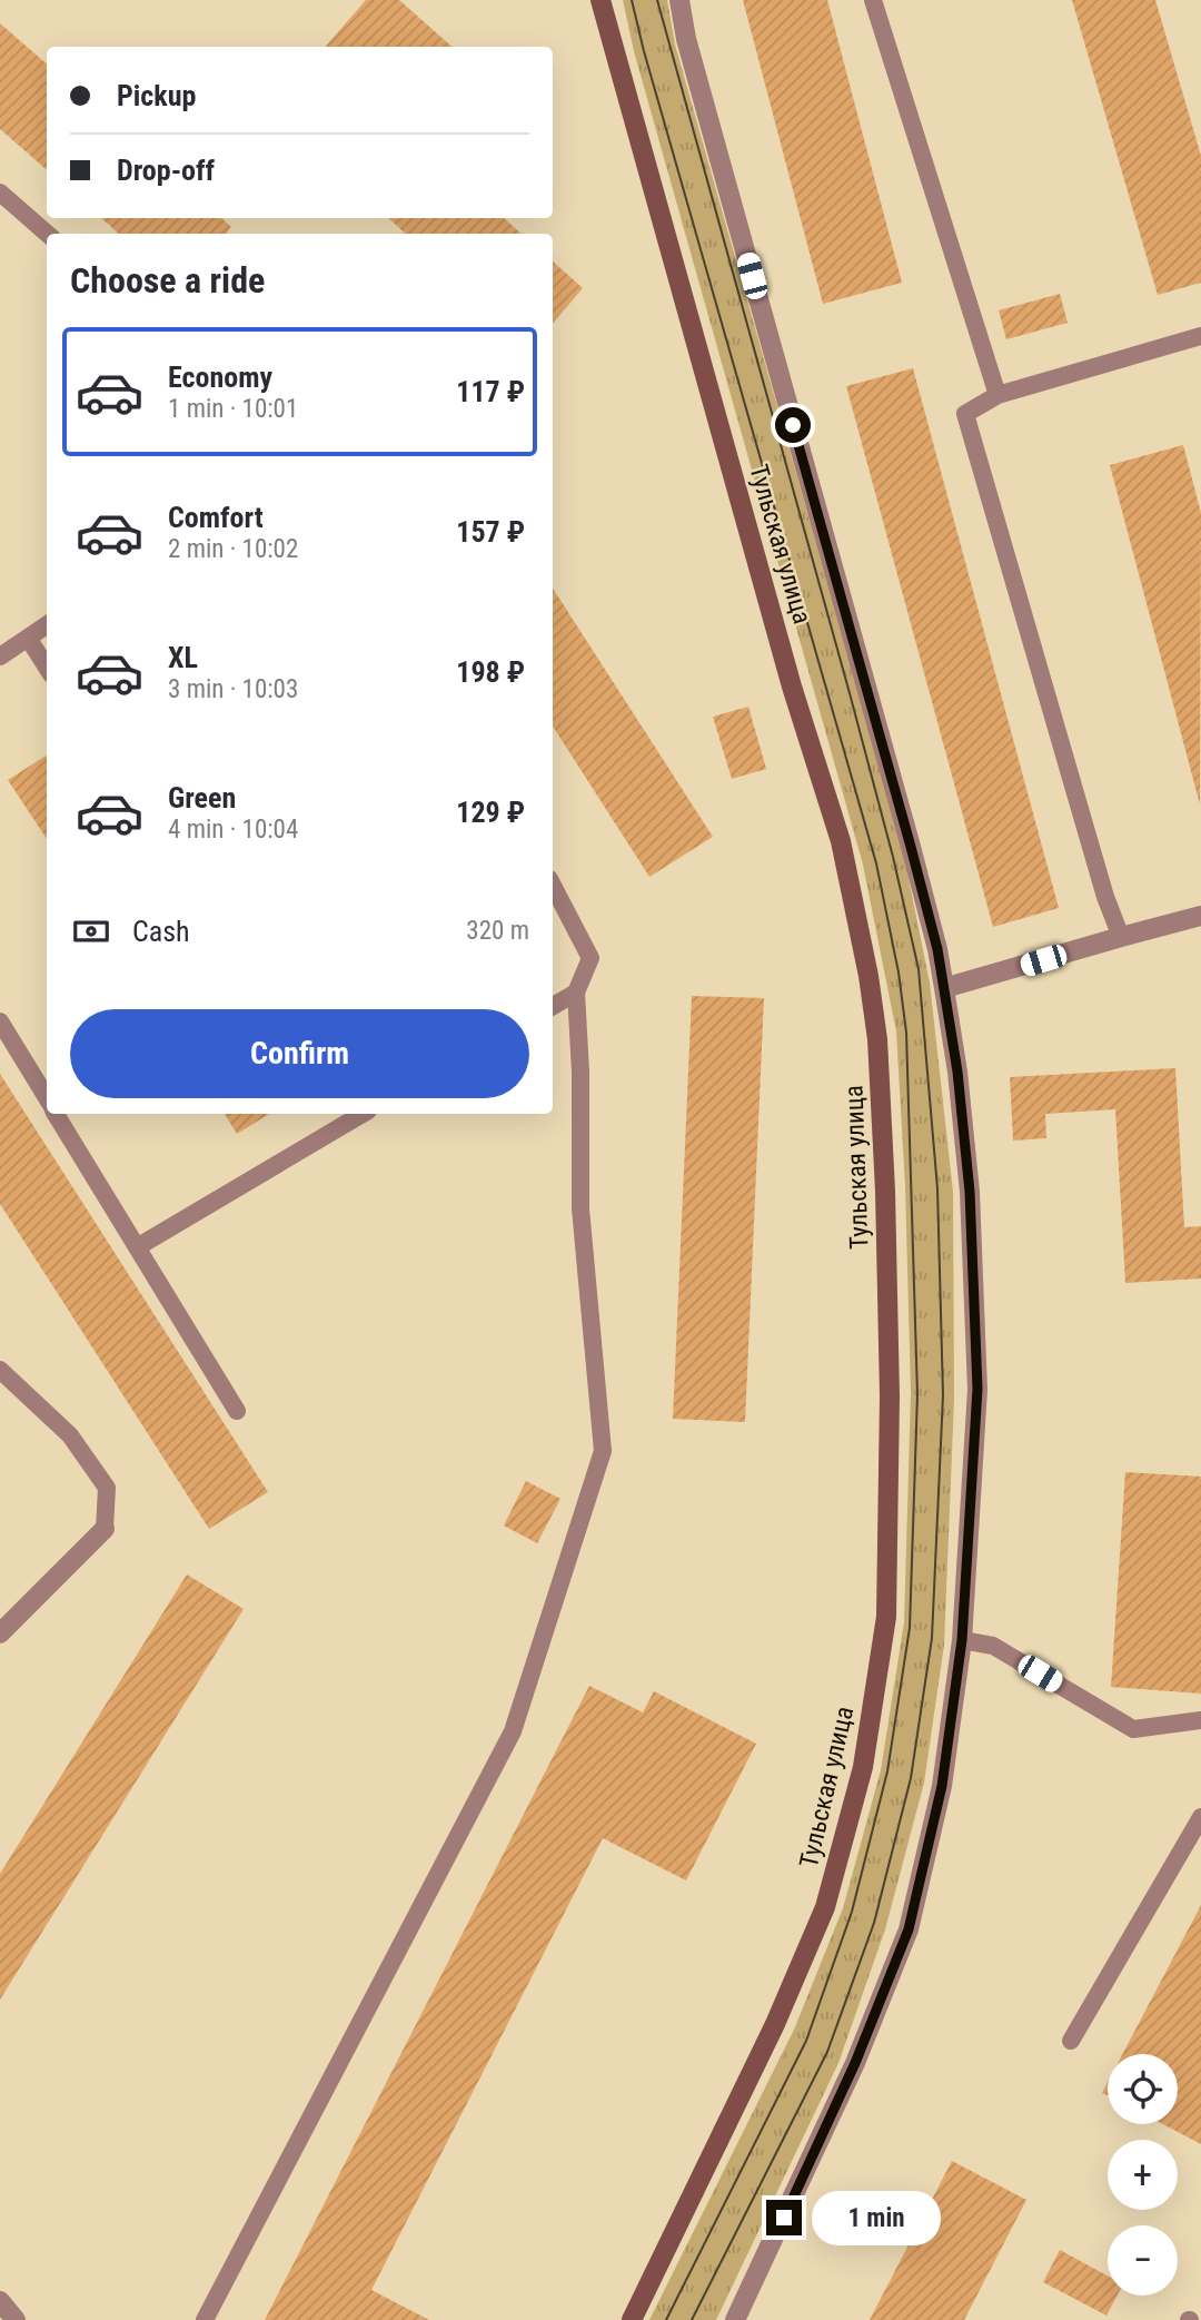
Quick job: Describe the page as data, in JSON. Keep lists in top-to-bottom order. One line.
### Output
{"streets":{"street":["Тульская улица"]},"page":{"banner":["Pickup","Drop-off"],"heading":"Choose a ride","list":[{"name":"Economy","note":"1 min · 10:01","value":"117 ₽"},{"name":"Comfort","note":"2 min · 10:02","value":"157 ₽"},{"name":"XL","note":"3 min · 10:03","value":"198 ₽"},{"name":"Green","note":"4 min · 10:04","value":"129 ₽"}],"pay":["Cash","320 m"],"buttons":"Confirm","map_buttons":["+","−"],"bubble":"1 min"}}
